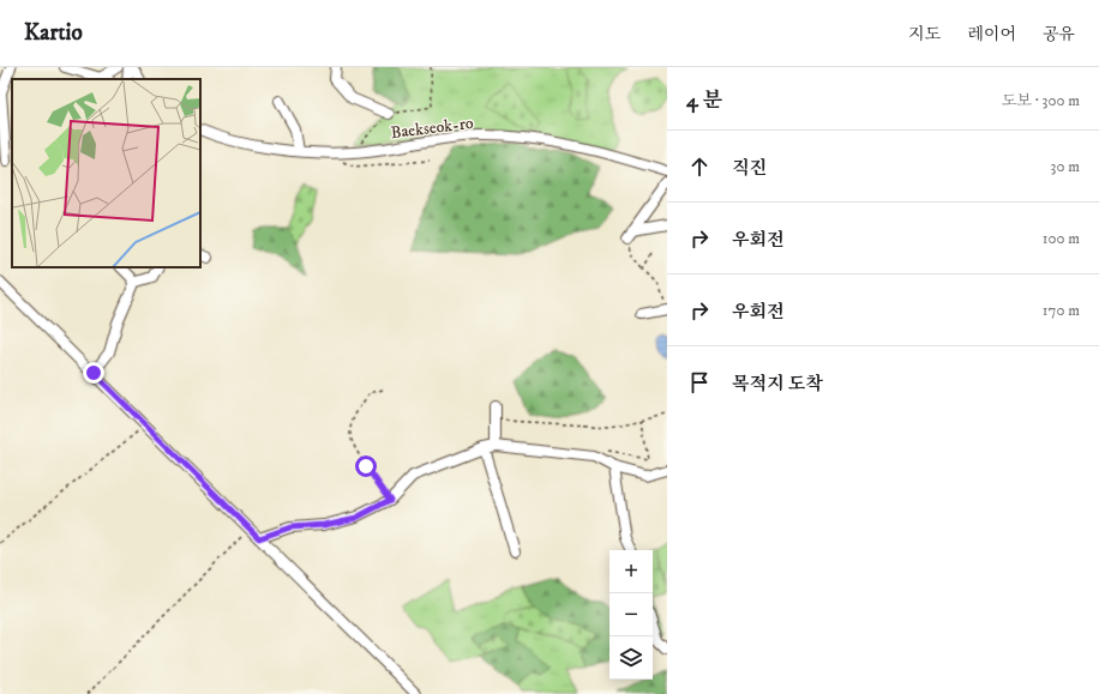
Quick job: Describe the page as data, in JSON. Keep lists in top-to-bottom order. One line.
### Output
{"streets":{"street":["Baekseok-ro"]},"page":{"header":"Kartio","nav":["지도","레이어","공유"],"heading":["4 분","도보 · 300 m"],"list":[["직진","30 m"],["우회전","100 m"],["우회전","170 m"],"목적지 도착"],"map_buttons":["+","−"]}}
